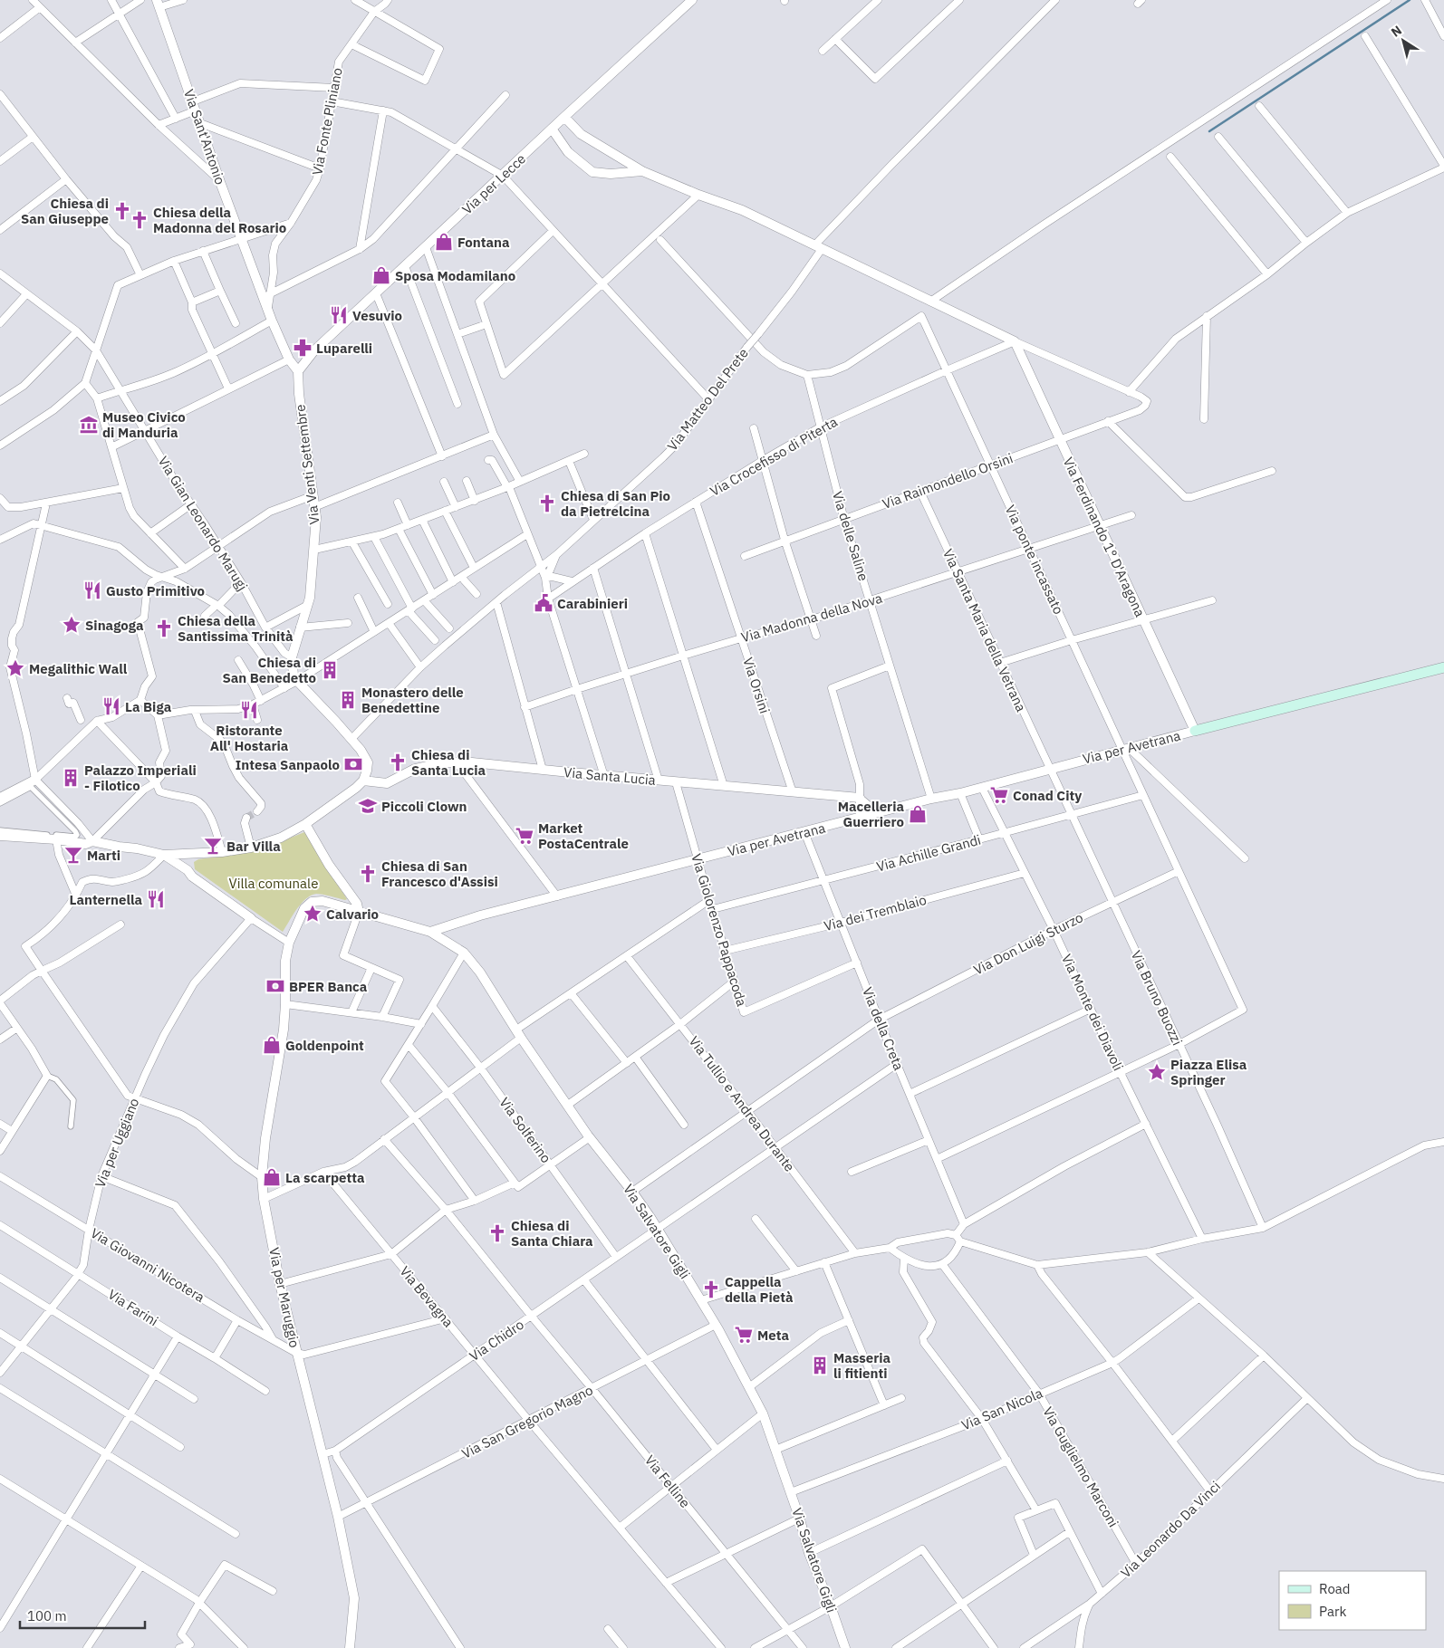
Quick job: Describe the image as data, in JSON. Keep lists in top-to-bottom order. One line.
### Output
{"streets":{"street":["Via Fonte Pliniano","Via Sant'Antonio","Via per Lecce","Via Matteo Del Prete","Via Crocefisso di Piterta","Via Venti Settembre","Via Raimondello Orsini","Via Gian Leonardo Marugj","Via delle Saline","Via Ferdinando 1° D'Aragona","Via ponte incassato","Via Madonna della Nova","Via Santa Maria della Vetrana","Via Orsini","Via per Avetrana","Via Santa Lucia","Via Achille Grandi","Via dei Tremblaio","Via Giolorenzo Pappacoda","Via Don Luigi Sturzo","Via Bruno Buozzi","Via Monte dei Diavoli","Via della Creta","Via Tullio e Andrea Durante","Via Solferino","Via per Uggiano","Via Salvatore Gigli","Via Giovanni Nicotera","Via Bevagna","Via per Maruggio","Via Farini","Via Chidro","Via San Nicola","Via San Gregorio Magno","Via Guglielmo Marconi","Via Felline","Via Leonardo Da Vinci"]},"crossings":[["Via Fonte Pliniano","Via Sant'Antonio"],["Via Sant'Antonio","Via per Lecce"],["Via Sant'Antonio","Via Venti Settembre"],["Via per Lecce","Via Venti Settembre"],["Via Matteo Del Prete","Via Venti Settembre"],["Via Crocefisso di Piterta","Via delle Saline"],["Via Crocefisso di Piterta","Via Ferdinando 1° D'Aragona"],["Via Crocefisso di Piterta","Via ponte incassato"],["Via Crocefisso di Piterta","Via Orsini"],["Via Venti Settembre","Via Gian Leonardo Marugj"],["Via Venti Settembre","Via Santa Lucia"],["Via Raimondello Orsini","Via delle Saline"],["Via Raimondello Orsini","Via Ferdinando 1° D'Aragona"],["Via Raimondello Orsini","Via ponte incassato"],["Via Raimondello Orsini","Via Santa Maria della Vetrana"],["Via delle Saline","Via ponte incassato"],["Via delle Saline","Via Madonna della Nova"],["Via delle Saline","Via per Avetrana"],["Via Ferdinando 1° D'Aragona","Via Madonna della Nova"],["Via Ferdinando 1° D'Aragona","Via per Avetrana"],["Via ponte incassato","Via Madonna della Nova"],["Via ponte incassato","Via per Avetrana"],["Via ponte incassato","Via Achille Grandi"],["Via ponte incassato","Via Don Luigi Sturzo"],["Via ponte incassato","Via Bruno Buozzi"],["Via Madonna della Nova","Via Santa Maria della Vetrana"],["Via Madonna della Nova","Via Orsini"],["Via Santa Maria della Vetrana","Via per Avetrana"],["Via Santa Maria della Vetrana","Via Bruno Buozzi"],["Via Orsini","Via Santa Lucia"],["Via per Avetrana","Via Giolorenzo Pappacoda"],["Via per Avetrana","Via Bruno Buozzi"],["Via per Avetrana","Via Monte dei Diavoli"],["Via per Avetrana","Via della Creta"],["Via per Avetrana","Via Salvatore Gigli"],["Via Santa Lucia","Via Giolorenzo Pappacoda"],["Via Achille Grandi","Via Giolorenzo Pappacoda"],["Via Achille Grandi","Via Bruno Buozzi"],["Via Achille Grandi","Via Monte dei Diavoli"],["Via Achille Grandi","Via della Creta"],["Via dei Tremblaio","Via Giolorenzo Pappacoda"],["Via dei Tremblaio","Via Monte dei Diavoli"],["Via dei Tremblaio","Via della Creta"],["Via Giolorenzo Pappacoda","Via della Creta"],["Via Don Luigi Sturzo","Via Bruno Buozzi"],["Via Don Luigi Sturzo","Via Monte dei Diavoli"],["Via Don Luigi Sturzo","Via della Creta"],["Via Don Luigi Sturzo","Via Tullio e Andrea Durante"],["Via Don Luigi Sturzo","Via Salvatore Gigli"],["Via della Creta","Via Chidro"],["Via Tullio e Andrea Durante","Via Chidro"],["Via Solferino","Via Chidro"],["Via per Uggiano","Via Giovanni Nicotera"],["Via per Uggiano","Via Farini"],["Via Salvatore Gigli","Via Chidro"],["Via Salvatore Gigli","Via San Nicola"],["Via Salvatore Gigli","Via San Gregorio Magno"],["Via Giovanni Nicotera","Via per Maruggio"],["Via Bevagna","Via Chidro"],["Via Bevagna","Via San Gregorio Magno"],["Via per Maruggio","Via Chidro"],["Via per Maruggio","Via San Gregorio Magno"],["Via Chidro","Via Felline"],["Via San Nicola","Via Guglielmo Marconi"],["Via San Gregorio Magno","Via Felline"],["Via Guglielmo Marconi","Via Leonardo Da Vinci"]],"parks":["Villa comunale"],"places":{"church":["Chiesa di San Giuseppe","Chiesa della Madonna del Rosario","Chiesa di San Pio da Pietrelcina","Chiesa della Santissima Trinità","Chiesa di Santa Lucia","Chiesa di San Francesco d'Assisi","Chiesa di Santa Chiara","Cappella della Pietà"],"shop":["Fontana","Sposa Modamilano","Macelleria Guerriero","Goldenpoint","La scarpetta"],"restaurant":["Vesuvio","Gusto Primitivo","La Biga","Ristorante All' Hostaria","Lanternella"],"pharmacy":["Luparelli"],"museum":["Museo Civico di Manduria"],"public building":["Carabinieri"],"place":["Sinagoga","Megalithic Wall","Calvario","Piazza Elisa Springer"],"building":["Chiesa di San Benedetto","Monastero delle Benedettine","Palazzo Imperiali - Filotico","Masseria li fitienti"],"bank":["Intesa Sanpaolo","BPER Banca"],"supermarket":["Conad City","Market PostaCentrale","Meta"],"school or university":["Piccoli Clown"],"bar":["Bar Villa","Marti"]},"legend":["Road","Park"],"scale_bar":"100 m","north":"top left"}
